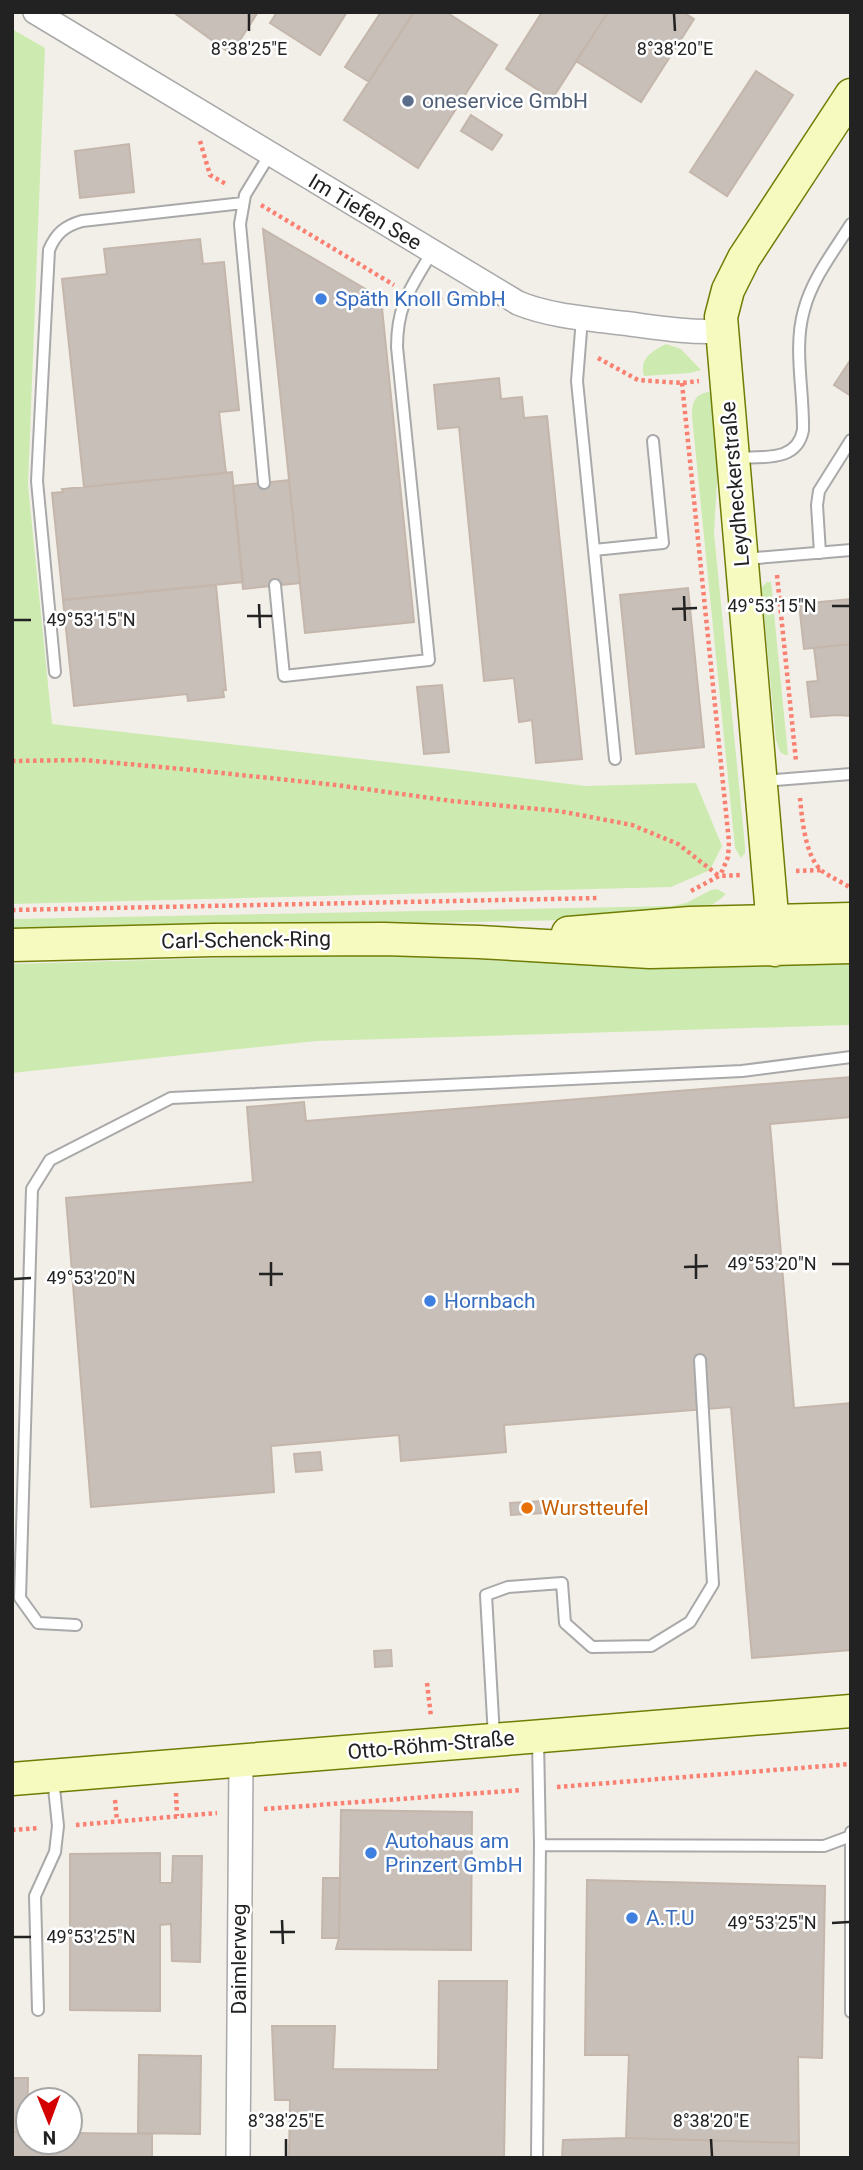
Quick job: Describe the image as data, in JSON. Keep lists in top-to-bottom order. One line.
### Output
{"streets":{"street":["Im Tiefen See","Leydheckerstraße","Carl-Schenck-Ring","Otto-Röhm-Straße","Daimlerweg"]},"crossings":[["Im Tiefen See","Leydheckerstraße"],["Leydheckerstraße","Carl-Schenck-Ring"],["Otto-Röhm-Straße","Daimlerweg"]],"places":["oneservice GmbH","Späth Knoll GmbH","Hornbach","Wurstteufel","Autohaus am Prinzert GmbH","A.T.U"],"north":"bottom","coordinates":["8°38'25\"E","8°38'20\"E","49°53'15\"N","49°53'20\"N","49°53'25\"N"]}
